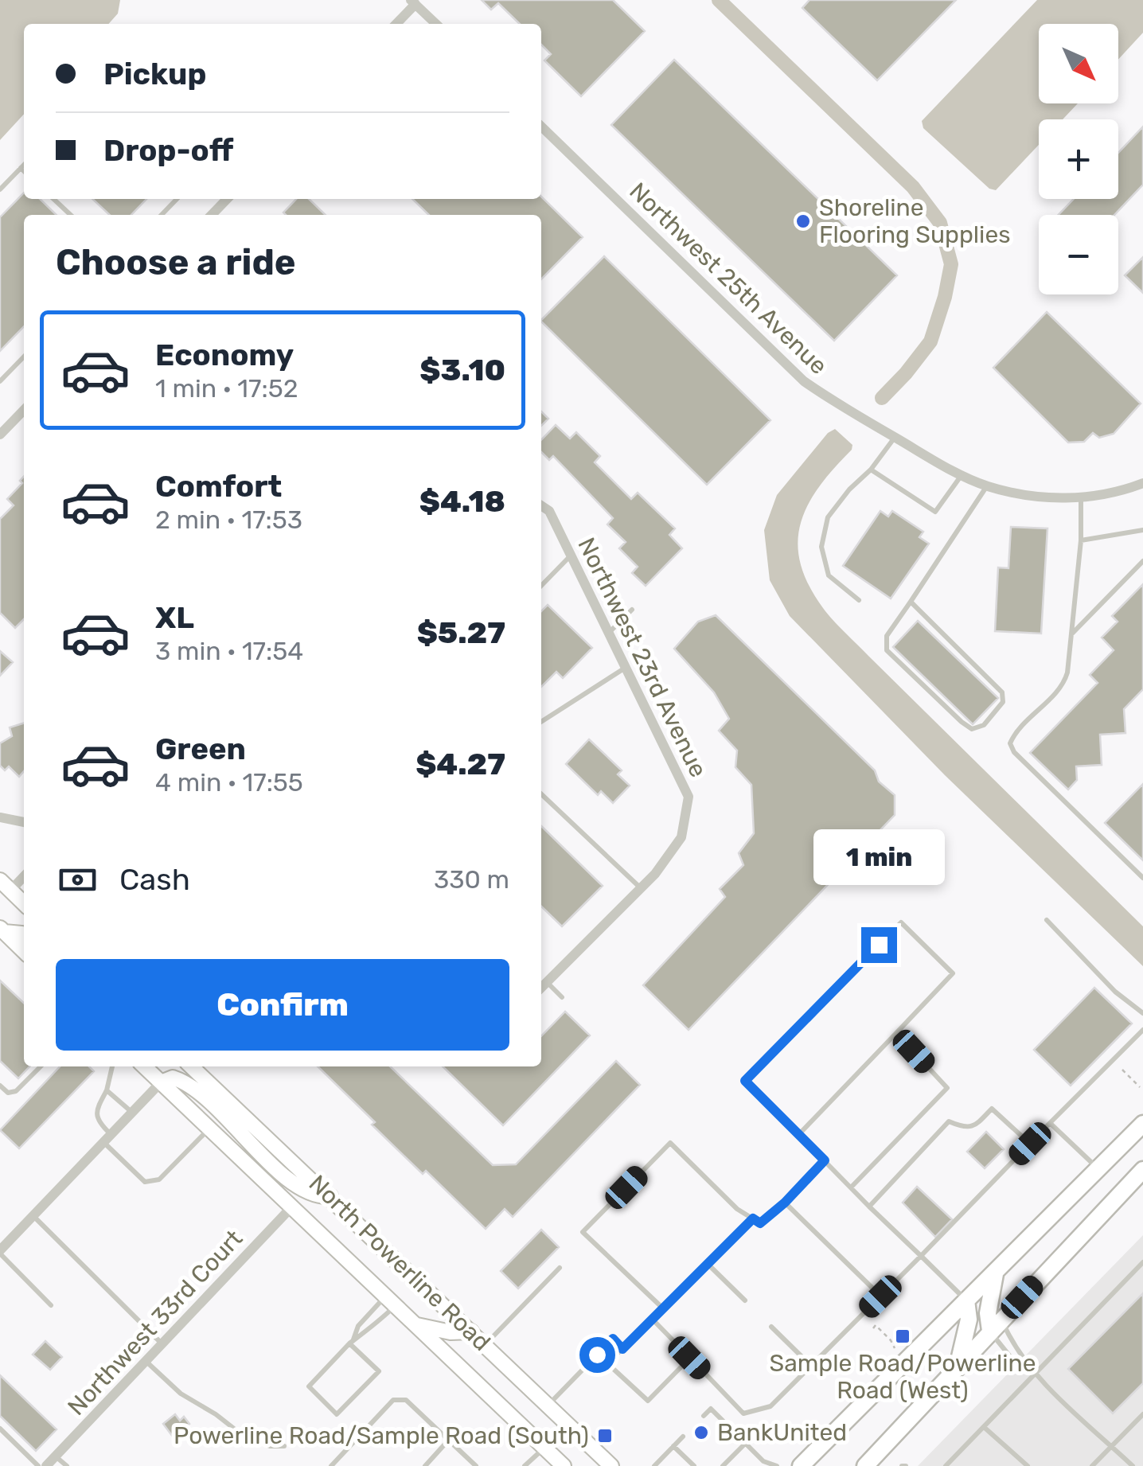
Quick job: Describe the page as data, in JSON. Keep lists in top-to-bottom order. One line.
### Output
{"streets":{"main road":["North Powerline Road"],"street":["Northwest 25th Avenue","Northwest 23rd Avenue","Northwest 33rd Court"]},"crossings":[["North Powerline Road","Northwest 33rd Court"]],"places":{"other":["Shoreline Flooring Supplies","BankUnited"],"transit":["Sample Road/Powerline Road (West)","Powerline Road/Sample Road (South)"]},"north":"bottom right","page":{"map_buttons":["+","−"],"banner":["Pickup","Drop-off"],"heading":"Choose a ride","list":[{"name":"Economy","note":"1 min · 17:52","value":"$3.10"},{"name":"Comfort","note":"2 min · 17:53","value":"$4.18"},{"name":"XL","note":"3 min · 17:54","value":"$5.27"},{"name":"Green","note":"4 min · 17:55","value":"$4.27"}],"bubble":"1 min","pay":["Cash","330 m"],"buttons":"Confirm"}}
